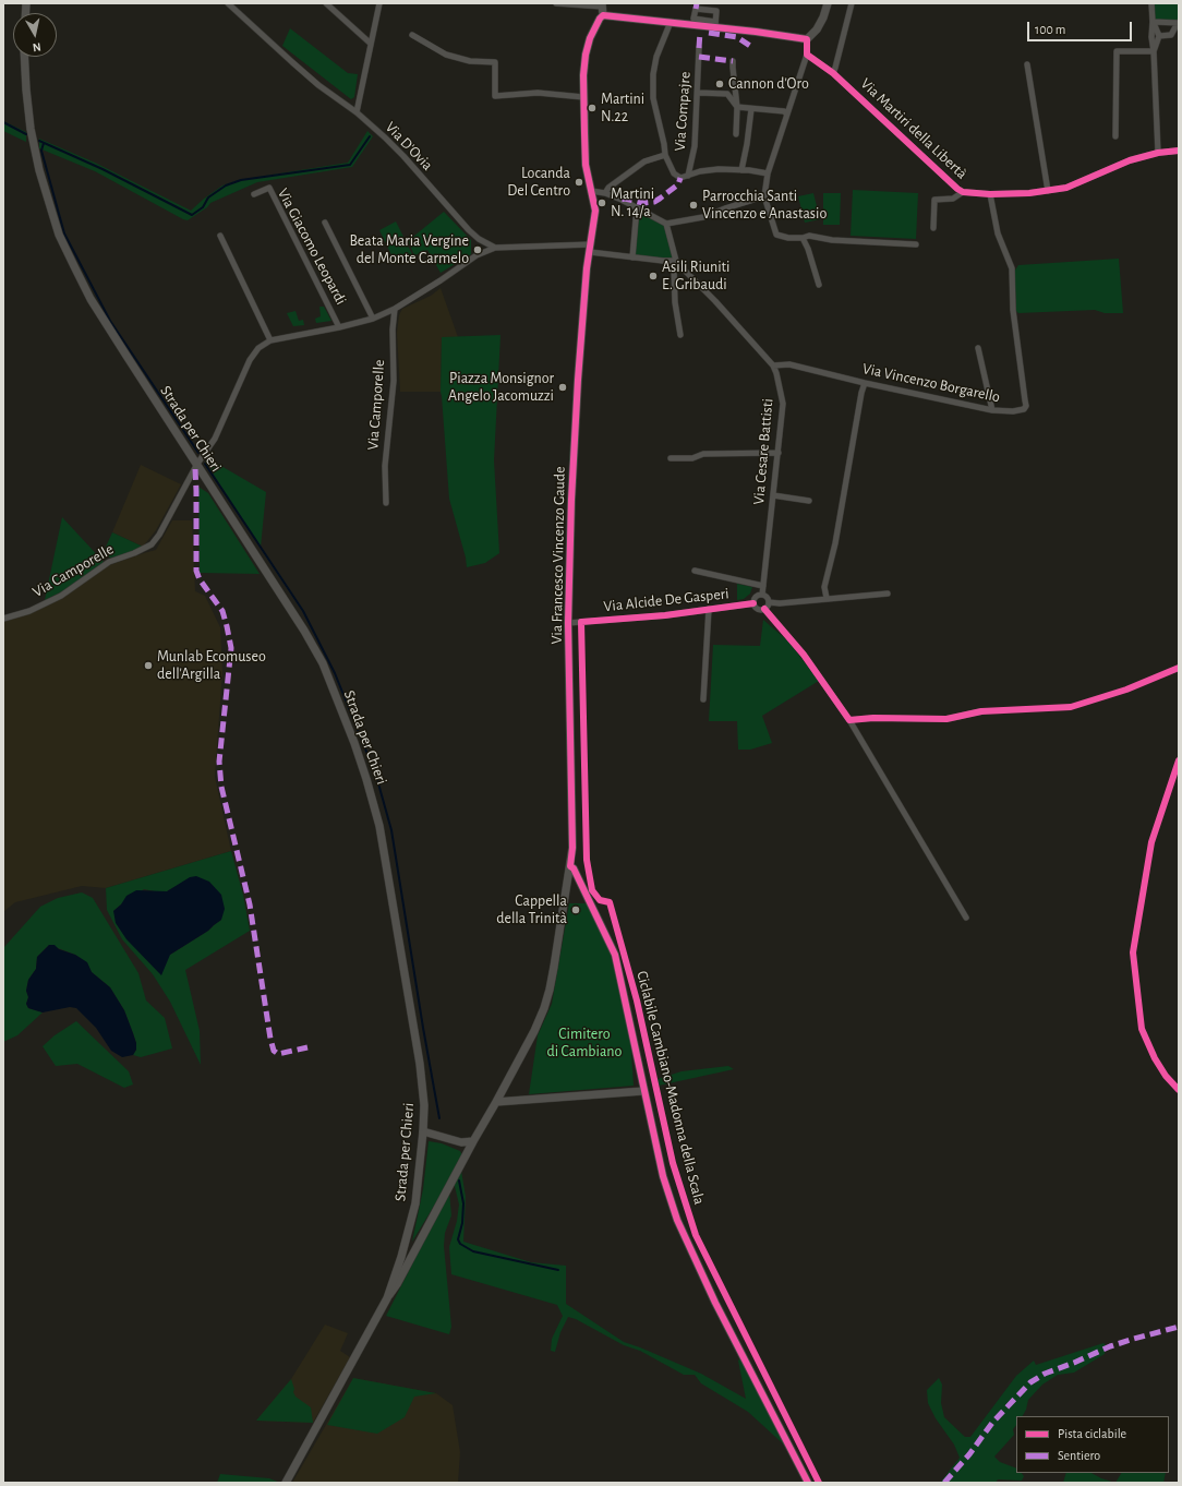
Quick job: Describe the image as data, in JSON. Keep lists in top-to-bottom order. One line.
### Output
{"streets":{"street":["Via Compajre","Via Martiri della Libertà","Via D'Ovia","Via Giacomo Leopardi","Via Vincenzo Borgarello","Via Camporelle","Strada per Chieri","Via Cesare Battisti","Via Francesco Vincenzo Gaude","Via Alcide De Gasperi"],"cycle path":["Ciclabile Cambiano-Madonna della Scala"]},"crossings":[["Via Martiri della Libertà","Via Vincenzo Borgarello"],["Via D'Ovia","Via Camporelle"],["Via Giacomo Leopardi","Via Camporelle"],["Via Vincenzo Borgarello","Via Cesare Battisti"],["Via Camporelle","Strada per Chieri"],["Strada per Chieri","Via Francesco Vincenzo Gaude"],["Via Cesare Battisti","Via Alcide De Gasperi"],["Via Francesco Vincenzo Gaude","Via Alcide De Gasperi"]],"parks":["Cimitero di Cambiano"],"places":["Cannon d'Oro","Martini N.22","Locanda Del Centro","Martini N. 14/a","Parrocchia Santi Vincenzo e Anastasio","Beata Maria Vergine del Monte Carmelo","Asili Riuniti E. Gribaudi","Piazza Monsignor Angelo Jacomuzzi","Munlab Ecomuseo dell'Argilla","Cappella della Trinità"],"legend":["Pista ciclabile","Sentiero"],"scale_bar":"100 m","north":"bottom"}
